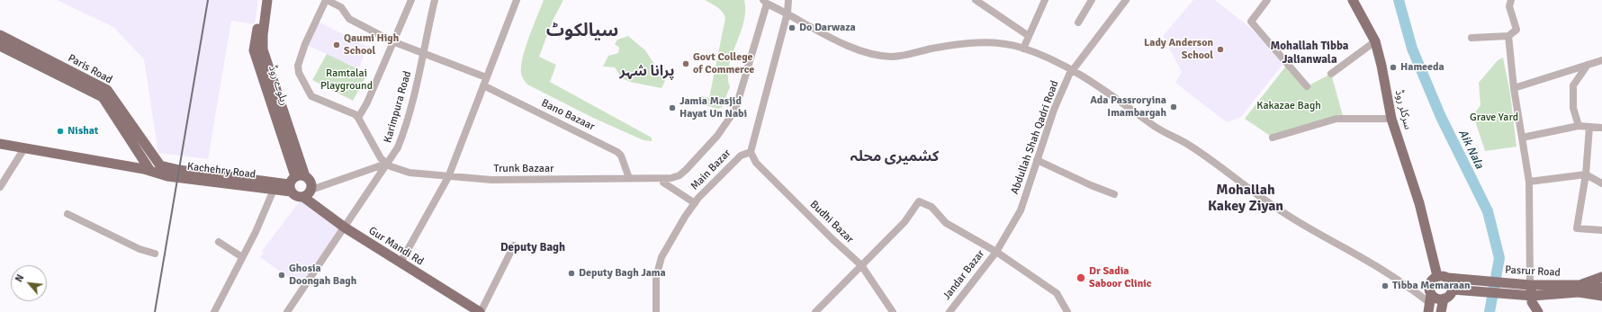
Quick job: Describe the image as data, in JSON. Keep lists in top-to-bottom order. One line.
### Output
{"streets":{"main road":["Paris Road","ریلوے روڈ","سرکلر روڈ","Kachehry Road","Gur Mandi Rd","Pasrur Road"],"street":["Karimpura Road","Bano Bazaar","Abdullah Shah Qadri Road","Trunk Bazaar","Main Bazar","Budhi Bazar","Jandar Bazar"]},"crossings":[["Paris Road","Kachehry Road"],["ریلوے روڈ","Kachehry Road"],["ریلوے روڈ","Gur Mandi Rd"],["Karimpura Road","Trunk Bazaar"],["Karimpura Road","Gur Mandi Rd"],["سرکلر روڈ","Pasrur Road"],["Bano Bazaar","Trunk Bazaar"],["Abdullah Shah Qadri Road","Jandar Bazar"],["Main Bazar","Budhi Bazar"],["Kachehry Road","Gur Mandi Rd"]],"districts":["سیالکوٹ","Mohallah Tibba Jalianwala","پرانا شہر","کشمیری محلہ","Mohallah Kakey Ziyan","Deputy Bagh"],"water":["Aik Nala"],"parks":["Ramtalai Playground","Kakazae Bagh","Grave Yard"],"places":["Do Darwaza","Qaumi High School","Lady Anderson School","Govt College of Commerce","Hameeda","Ada Passroryina Imambargah","Jamia Masjid Hayat Un Nabi","Nishat","Deputy Bagh Jama","Ghosia Doongah Bagh","Dr Sadia Saboor Clinic","Tibba Memaraan"],"north":"top left"}
